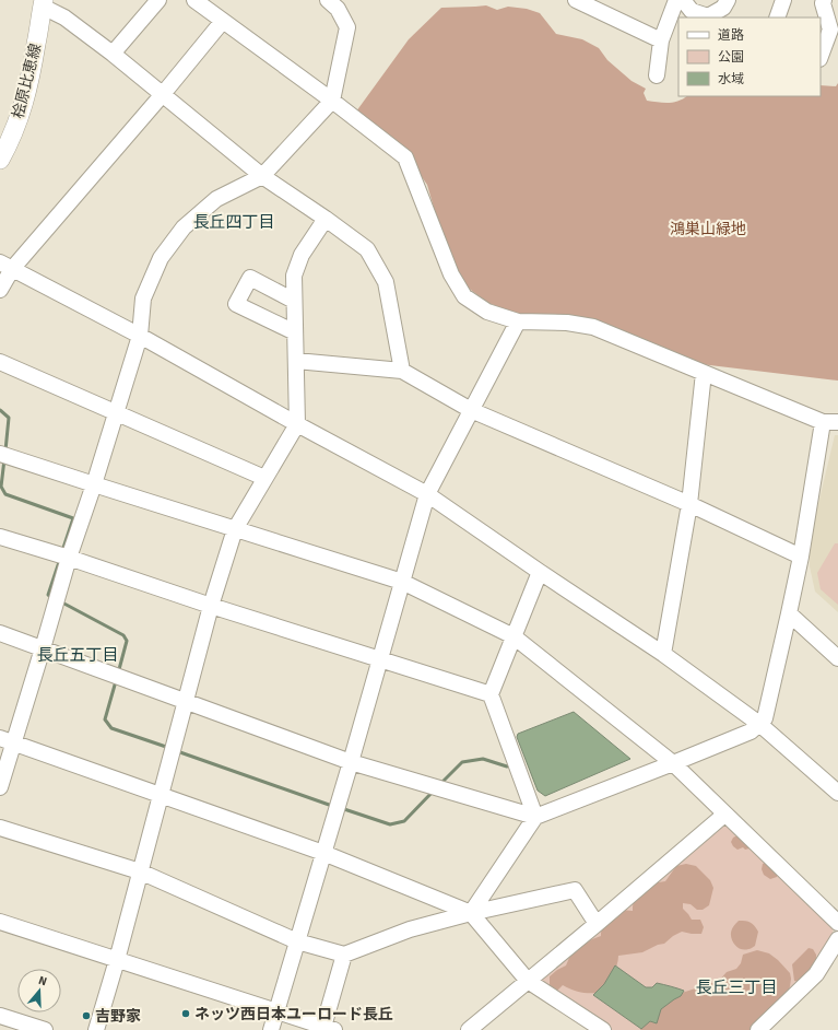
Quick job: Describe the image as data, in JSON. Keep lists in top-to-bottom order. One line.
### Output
{"streets":{"main road":["桧原比恵線"]},"districts":["長丘四丁目","長丘五丁目","長丘三丁目"],"parks":["鴻巣山緑地"],"places":["ネッツ西日本ユーロード長丘","吉野家"],"legend":["道路","公園","水域"],"north":"top"}
